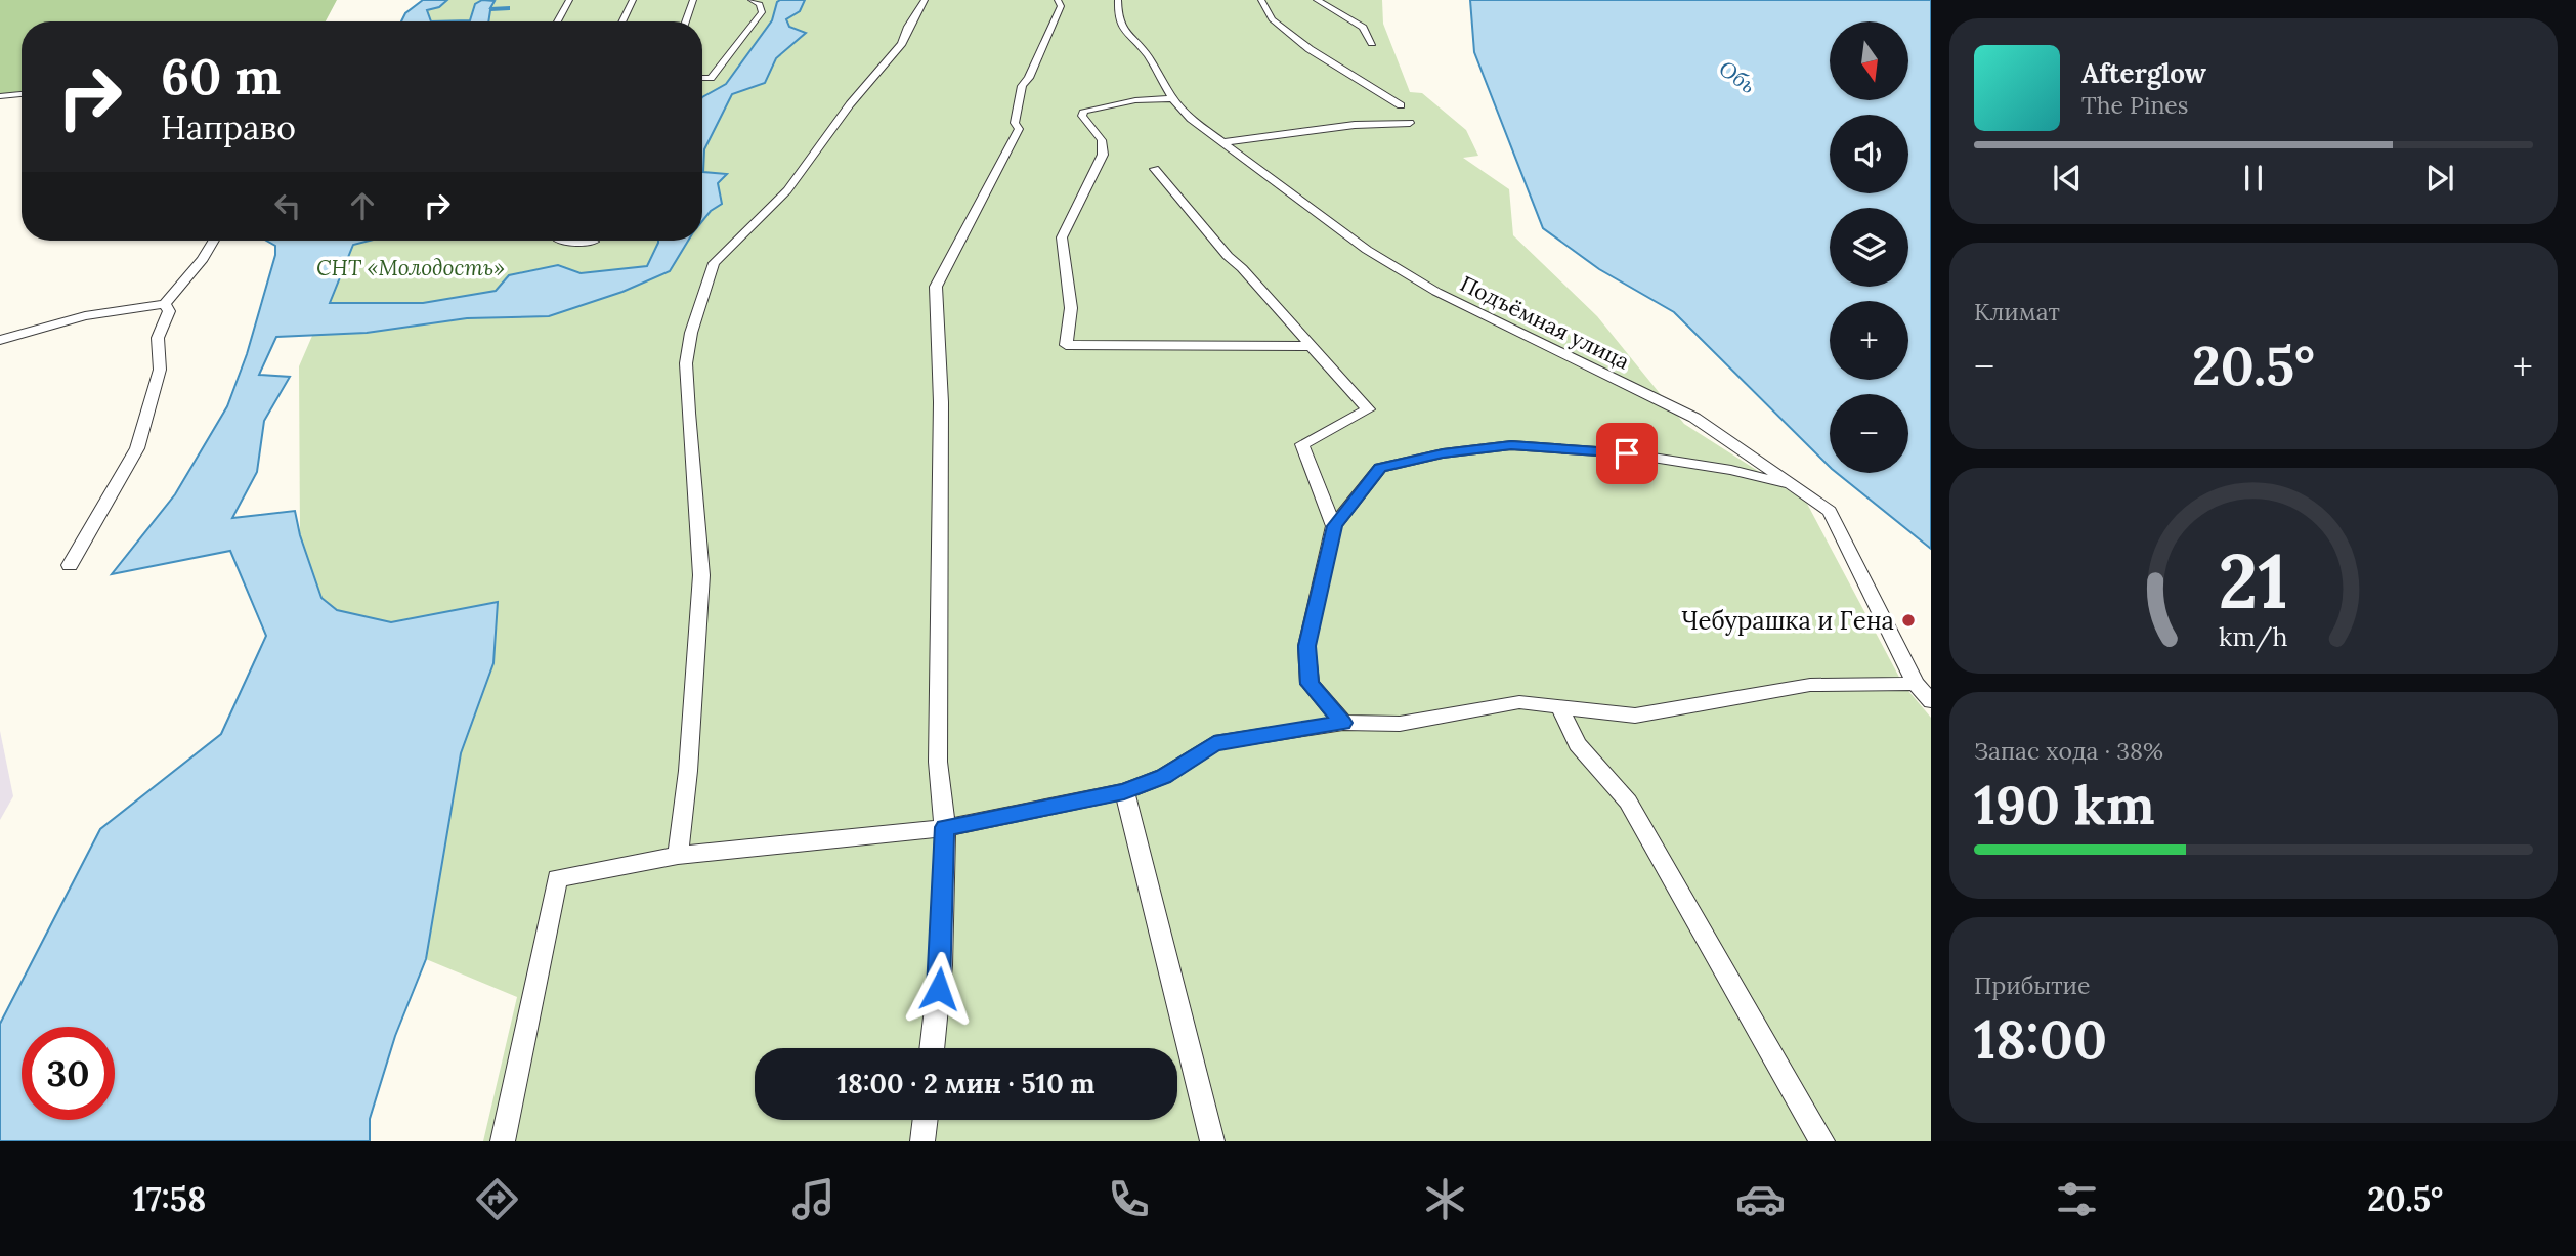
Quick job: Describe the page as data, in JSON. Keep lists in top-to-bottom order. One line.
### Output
{"streets":{"street":["Подъёмная улица"]},"water":["Обь"],"parks":["СНТ «Молодость»"],"places":["Чебурашка и Гена"],"north":"bottom","page":{"map_buttons":["+","−"],"turn":["60 m","Направо"],"song":["Afterglow","The Pines"],"tile":["Климат",["Запас хода · 38%","190 km"],["Прибытие","18:00"]],"heat":["−","20.5°","+"],"limit":"30","trip":"18:00 · 2 мин · 510 m","tabs":["17:58","20.5°"],"gauge":["21","km/h"]}}
